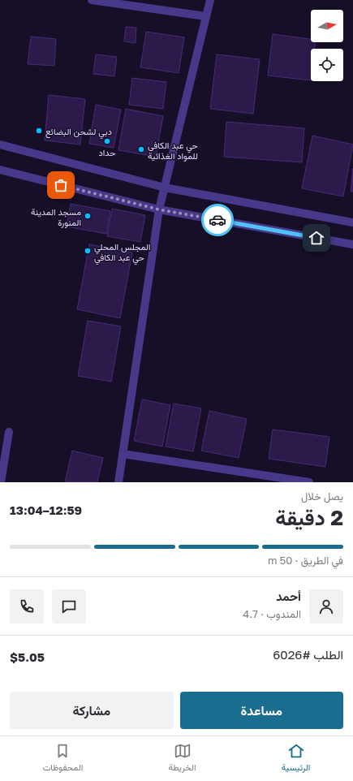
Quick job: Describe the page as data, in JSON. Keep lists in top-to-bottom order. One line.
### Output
{"places":["دبي لشحن البضائع","حداد","حي عبد الكافي للمواد الغذائية","مسجد المدينة المنورة","المجلس المحلي حي عبد الكافي"],"north":"right","page":{"heading":["2 دقيقة","يصل خلال","12:59–13:04"],"panel":["أحمد","المندوب · 4.7","الطلب #6026","$5.05"],"bar":"في الطريق · 50 m","buttons":["مساعدة","مشاركة"],"tabs":["الرئيسية","الخريطة","المحفوظات"]}}
